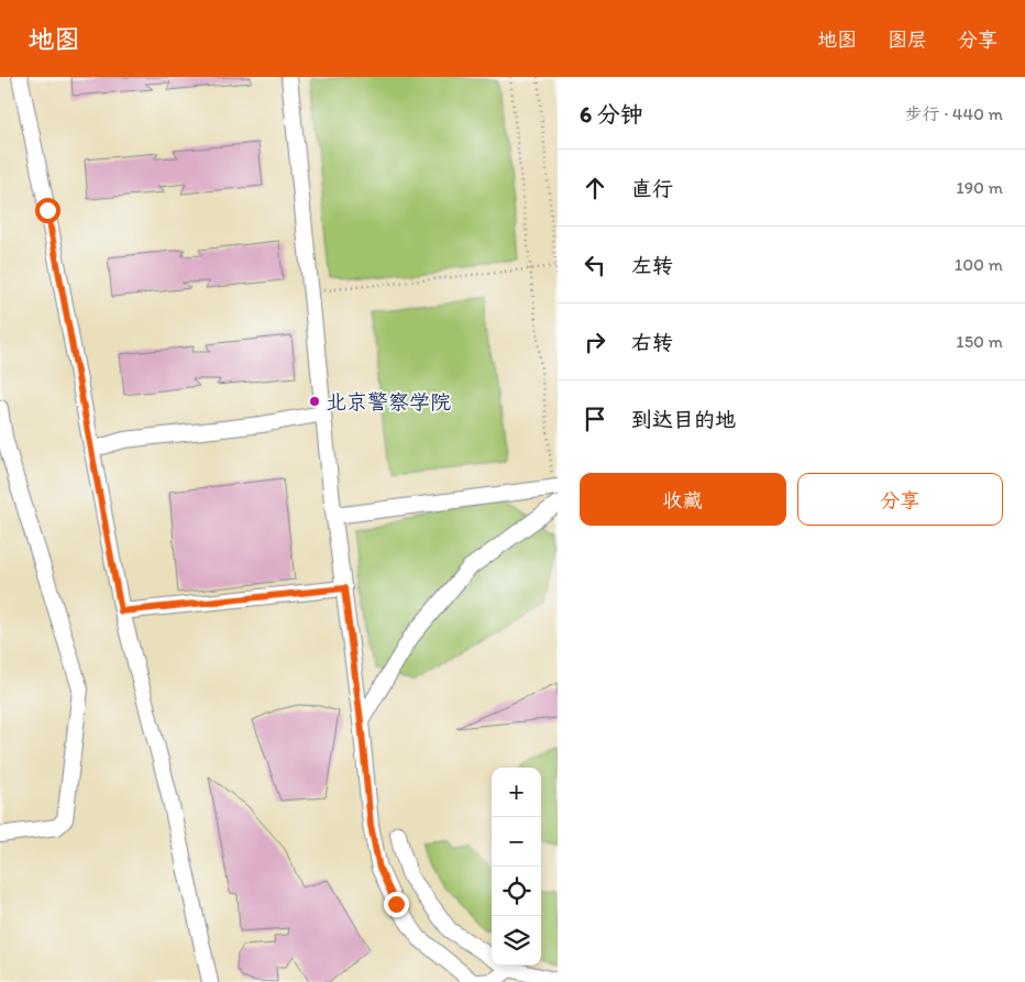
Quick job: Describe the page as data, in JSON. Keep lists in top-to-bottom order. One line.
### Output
{"places":["北京警察学院"],"page":{"header":"地图","nav":["地图","图层","分享"],"heading":["6 分钟","步行 · 440 m"],"list":[["直行","190 m"],["左转","100 m"],["右转","150 m"],"到达目的地"],"buttons":["收藏","分享"],"map_buttons":["+","−"]}}
